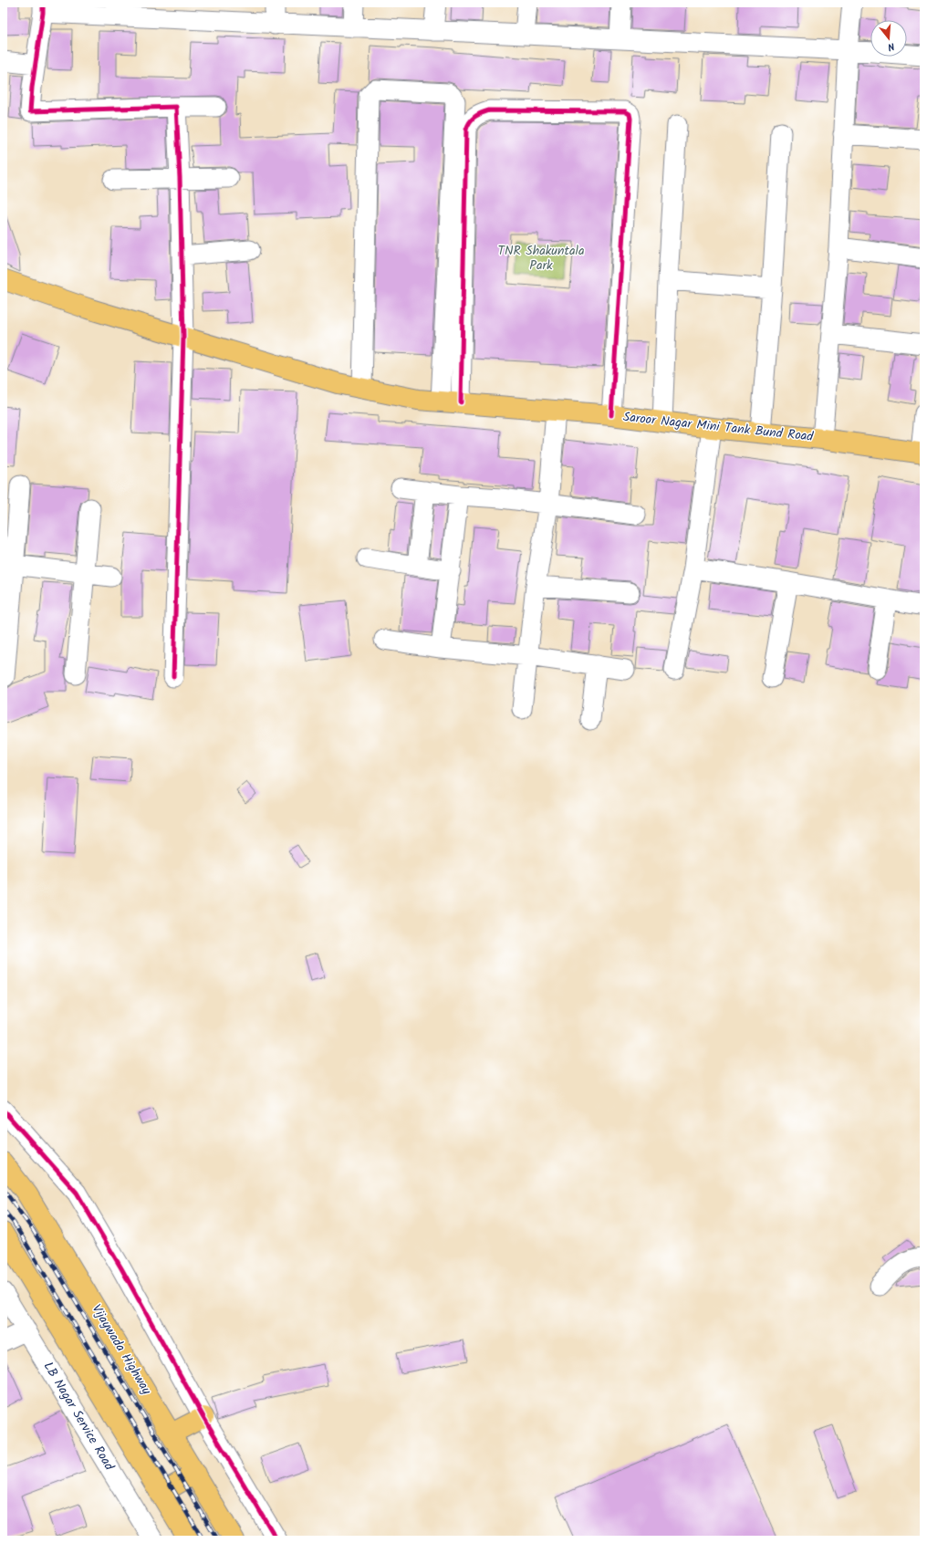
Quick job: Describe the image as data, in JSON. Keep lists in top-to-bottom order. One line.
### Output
{"streets":{"main road":["Saroor Nagar Mini Tank Bund Road","Vijaywada Highway"],"street":["LB Nagar Service Road"]},"parks":["TNR Shakuntala Park"],"north":"bottom"}
